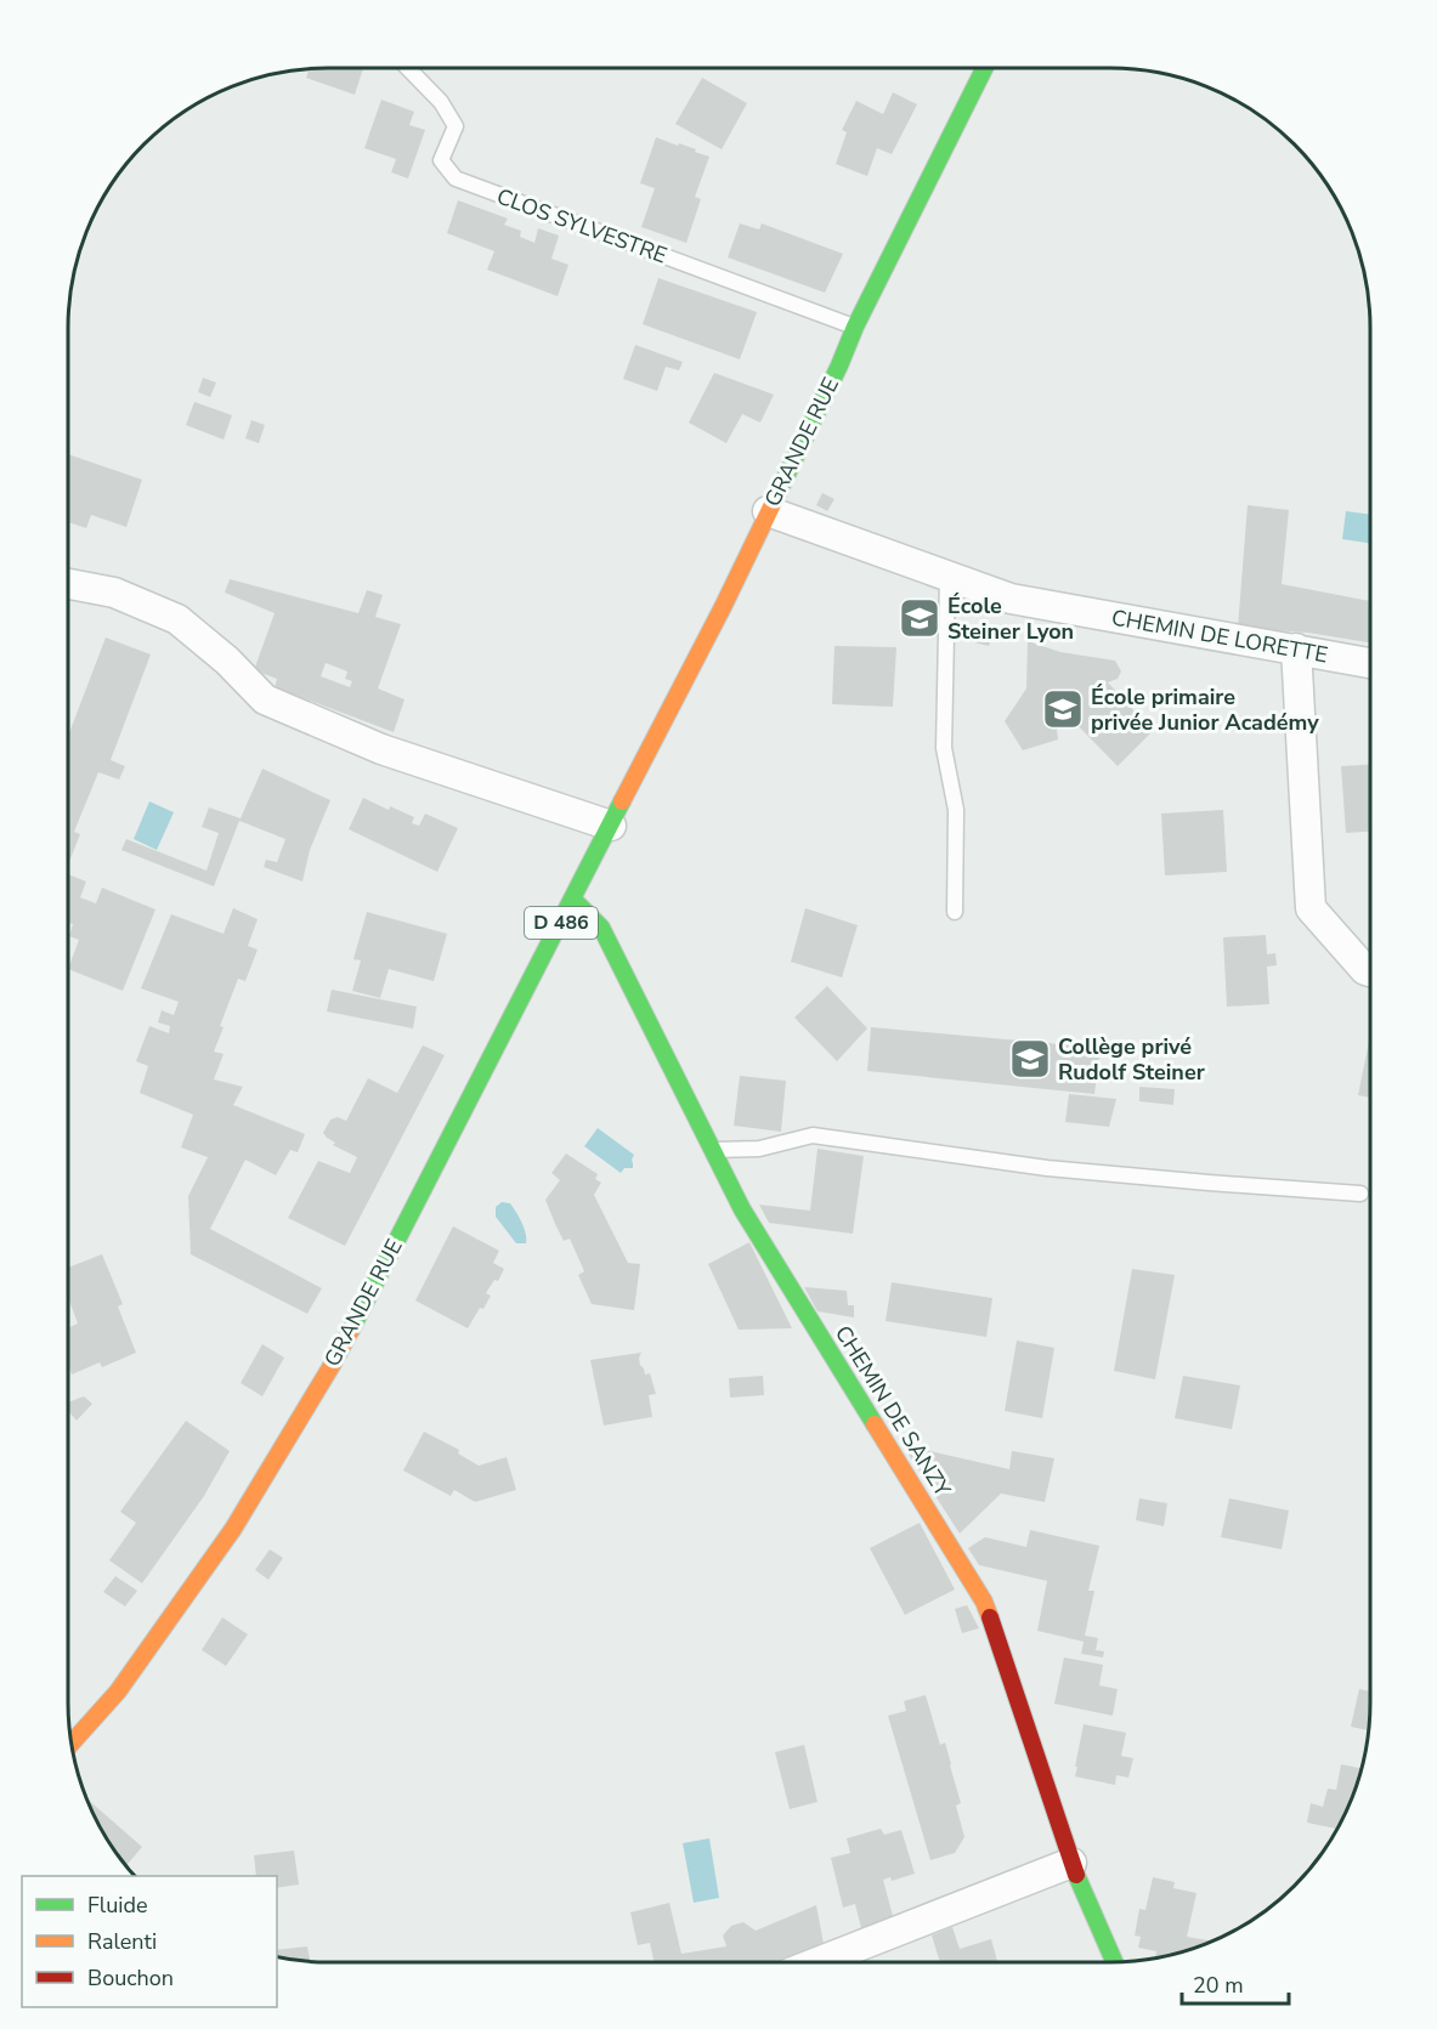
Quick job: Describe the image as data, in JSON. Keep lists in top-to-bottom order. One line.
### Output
{"streets":{"main road":["GRANDE RUE","D 486","CHEMIN DE SANZY"],"street":["CHEMIN DE LORETTE"],"lane":["CLOS SYLVESTRE"]},"crossings":[["CLOS SYLVESTRE","GRANDE RUE"],["GRANDE RUE","CHEMIN DE LORETTE"],["GRANDE RUE","CHEMIN DE SANZY"]],"places":{"school or university":["École Steiner Lyon","École primaire privée Junior Académy","Collège privé Rudolf Steiner"]},"legend":["Fluide","Ralenti","Bouchon"],"scale_bar":"20 m"}
